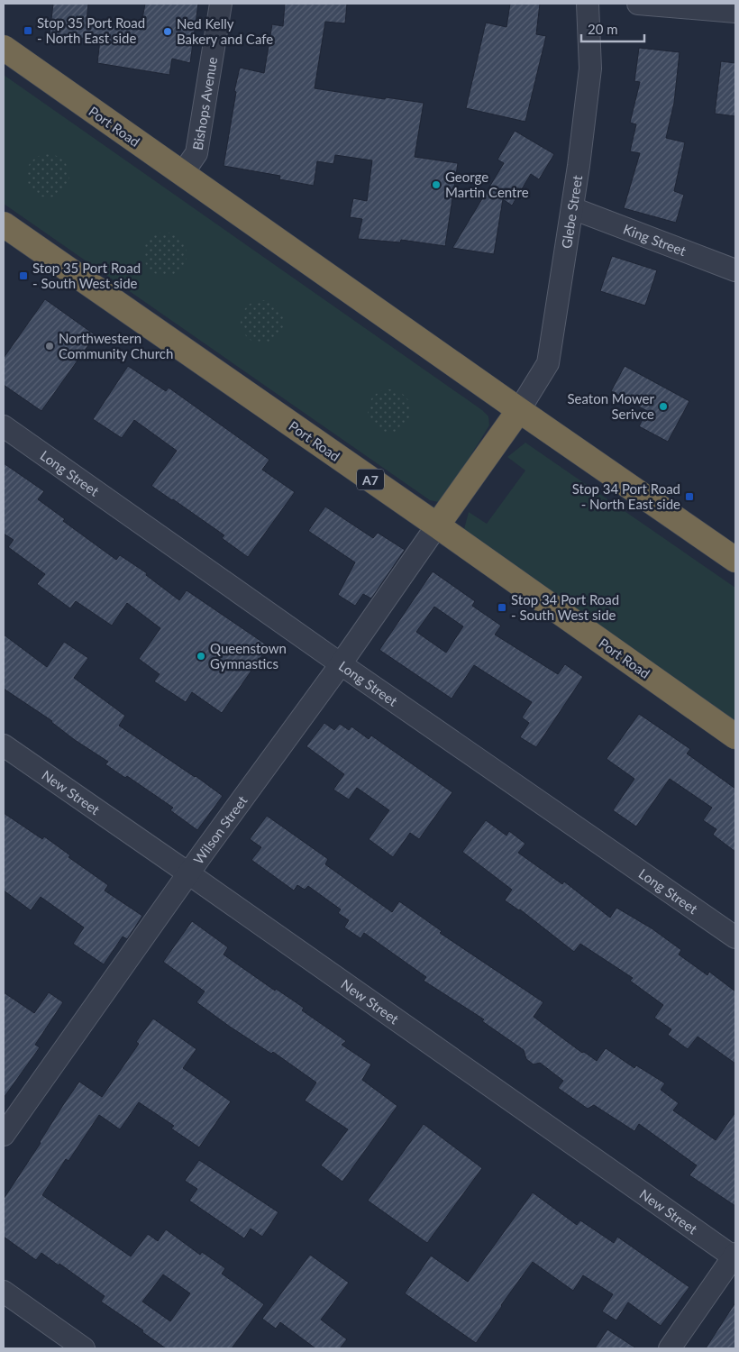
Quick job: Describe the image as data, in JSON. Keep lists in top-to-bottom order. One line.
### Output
{"streets":{"highway":["Port Road","A7"],"street":["Bishops Avenue","Glebe Street","King Street","Long Street","New Street","Wilson Street"]},"crossings":[["Bishops Avenue","Port Road"],["Port Road","Glebe Street"],["Port Road","Wilson Street"],["Glebe Street","King Street"],["Long Street","Wilson Street"],["New Street","Wilson Street"]],"places":{"transit":["Stop 35 Port Road - North East side","Stop 35 Port Road - South West side","Stop 34 Port Road - North East side","Stop 34 Port Road - South West side"],"other":["Ned Kelly Bakery and Cafe","George Martin Centre","Northwestern Community Church","Seaton Mower Serivce","Queenstown Gymnastics"]},"scale_bar":"20 m"}
